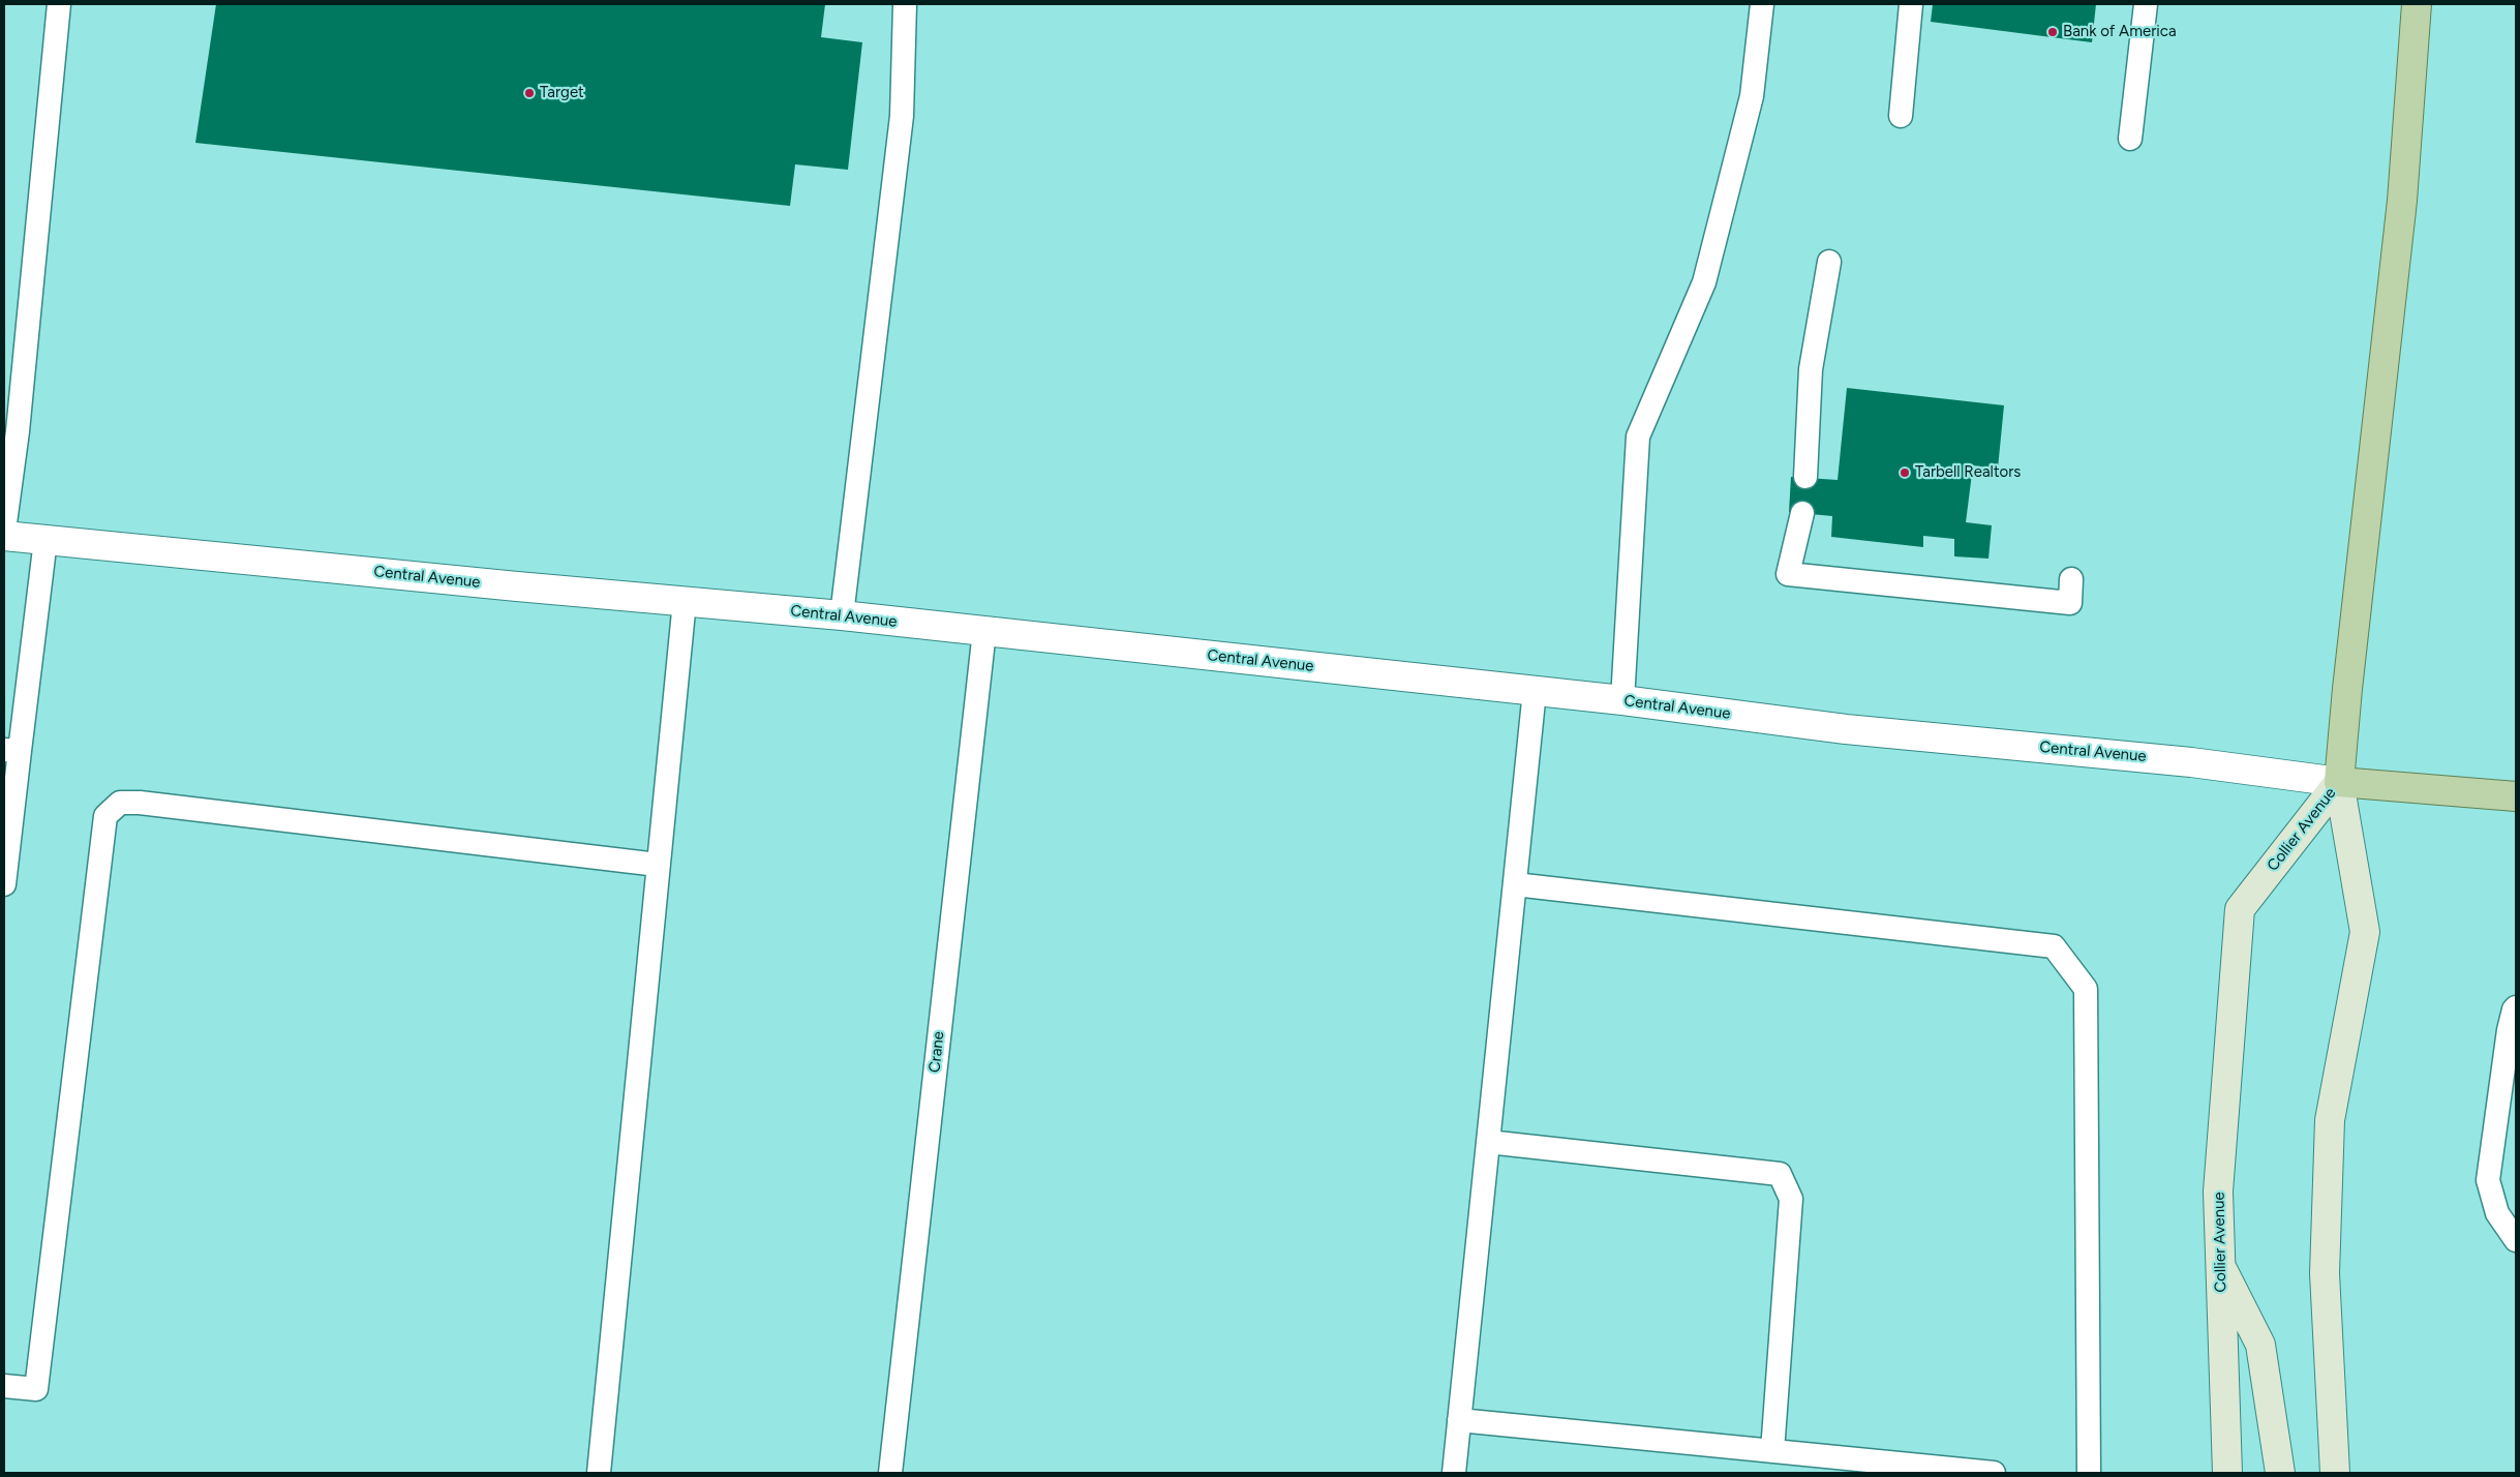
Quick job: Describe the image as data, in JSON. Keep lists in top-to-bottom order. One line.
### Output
{"streets":{"main road":["Central Avenue","Collier Avenue"],"lane":["Crane"]},"crossings":[["Central Avenue","Collier Avenue"],["Central Avenue","Crane"]],"places":["Bank of America","Target","Tarbell Realtors"]}
